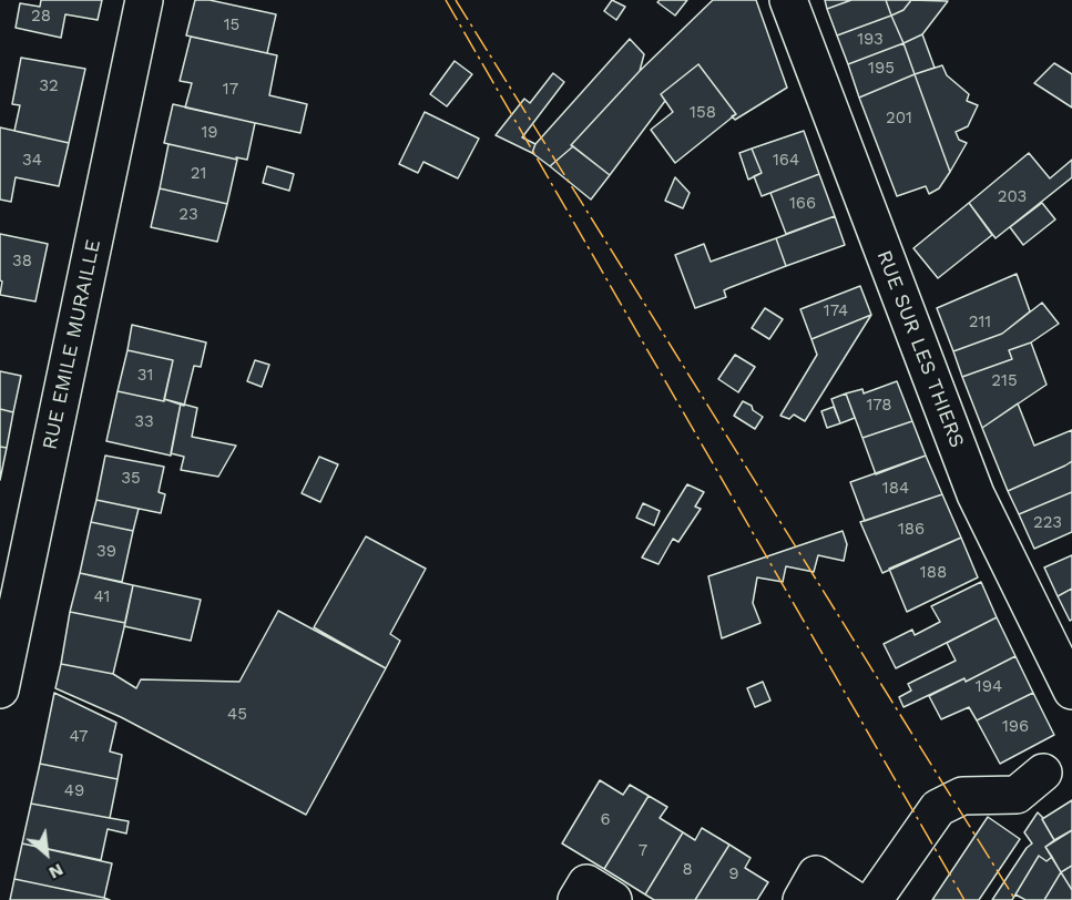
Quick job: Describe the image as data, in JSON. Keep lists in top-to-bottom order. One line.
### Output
{"streets":{"street":["RUE EMILE MURAILLE","RUE SUR LES THIERS"]},"house_numbers":["28","15","193","195","32","17","158","201","19","34","164","21","203","166","23","38","174","211","31","215","178","33","35","184","223","186","39","188","41","194","45","196","47","49","6","7","8","9"],"north":"bottom right"}
